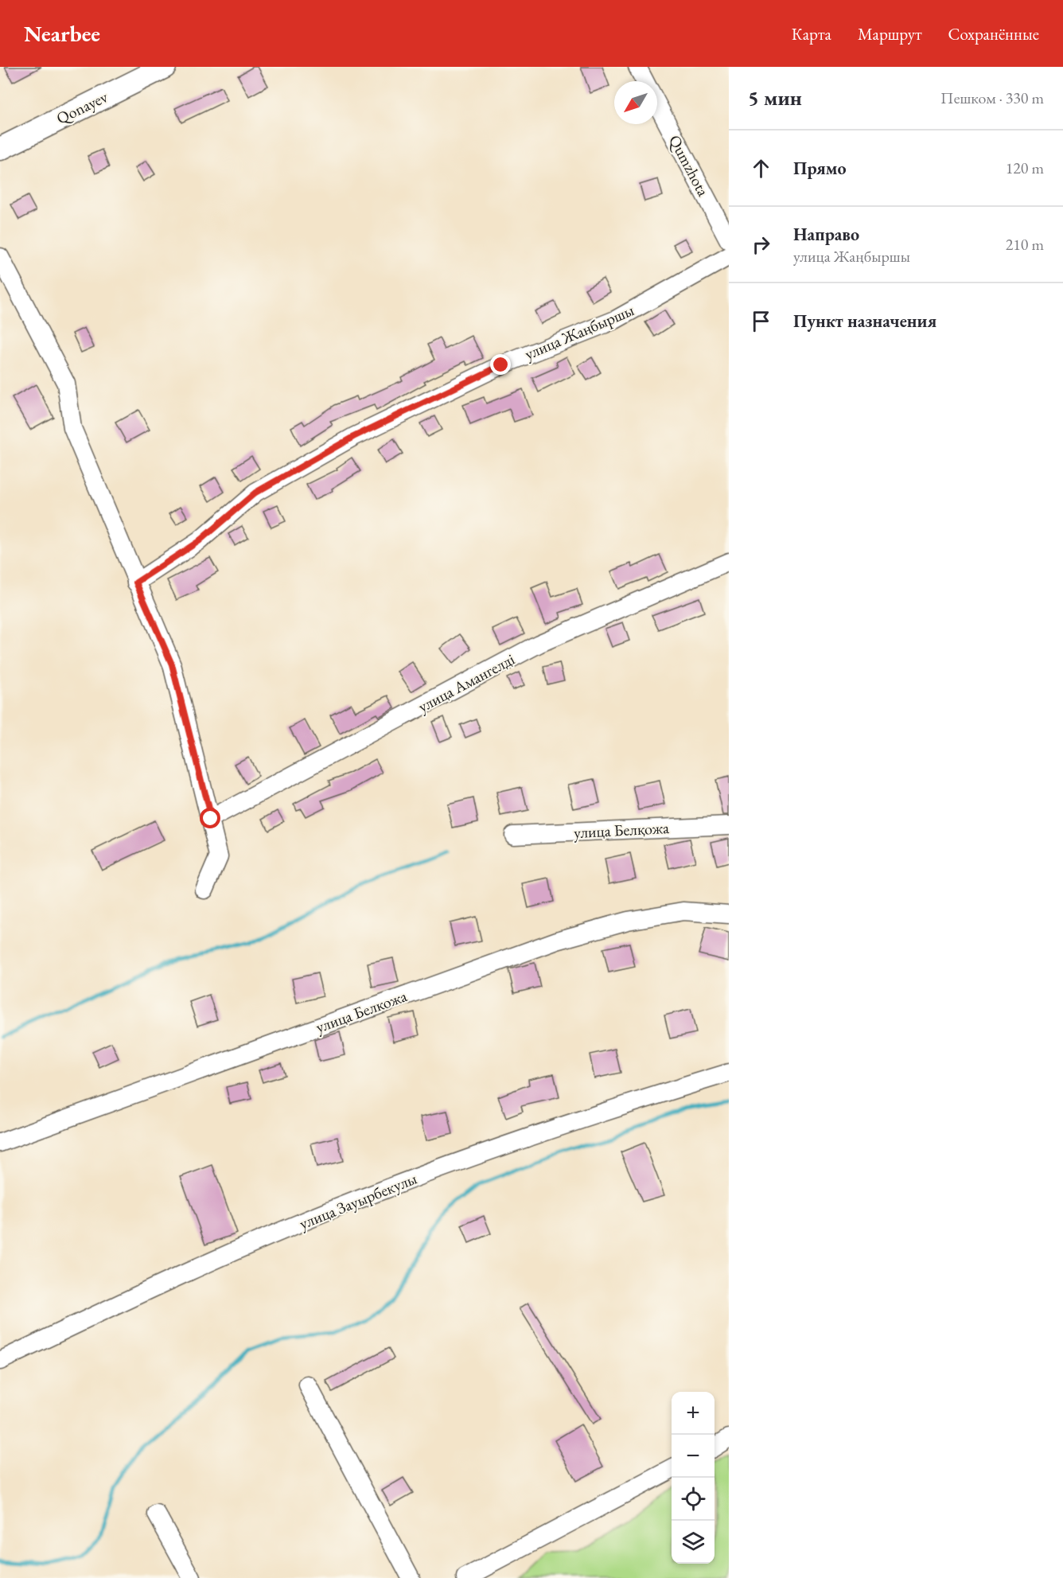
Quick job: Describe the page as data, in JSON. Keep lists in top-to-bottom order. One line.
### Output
{"streets":{"main road":["Qonayev"],"street":["Qumzhota","улица Жаңбыршы","улица Амангелді","улица Белқожа","улица Белкожа","улица Зауырбекулы"]},"north":"bottom left","page":{"header":"Nearbee","nav":["Карта","Маршрут","Сохранённые"],"heading":["5 мин","Пешком · 330 m"],"list":[["Прямо","120 m"],["Направо","улица Жаңбыршы","210 m"],"Пункт назначения"],"map_buttons":["+","−"]}}
